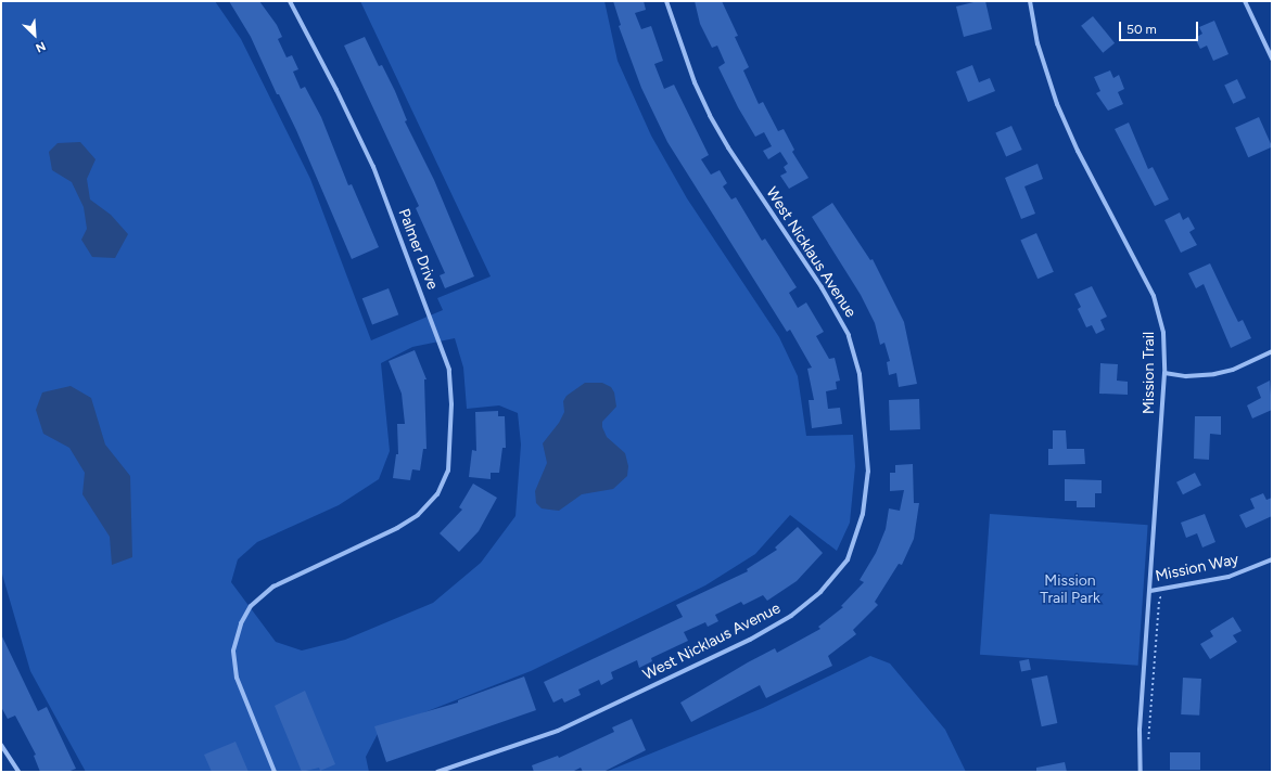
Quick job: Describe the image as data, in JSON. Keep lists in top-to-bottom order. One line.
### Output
{"streets":{"street":["Palmer Drive","West Nicklaus Avenue","Mission Trail","Mission Way"]},"crossings":[["Mission Trail","Mission Way"]],"parks":["Mission Trail Park"],"scale_bar":"50 m","north":"bottom right"}
